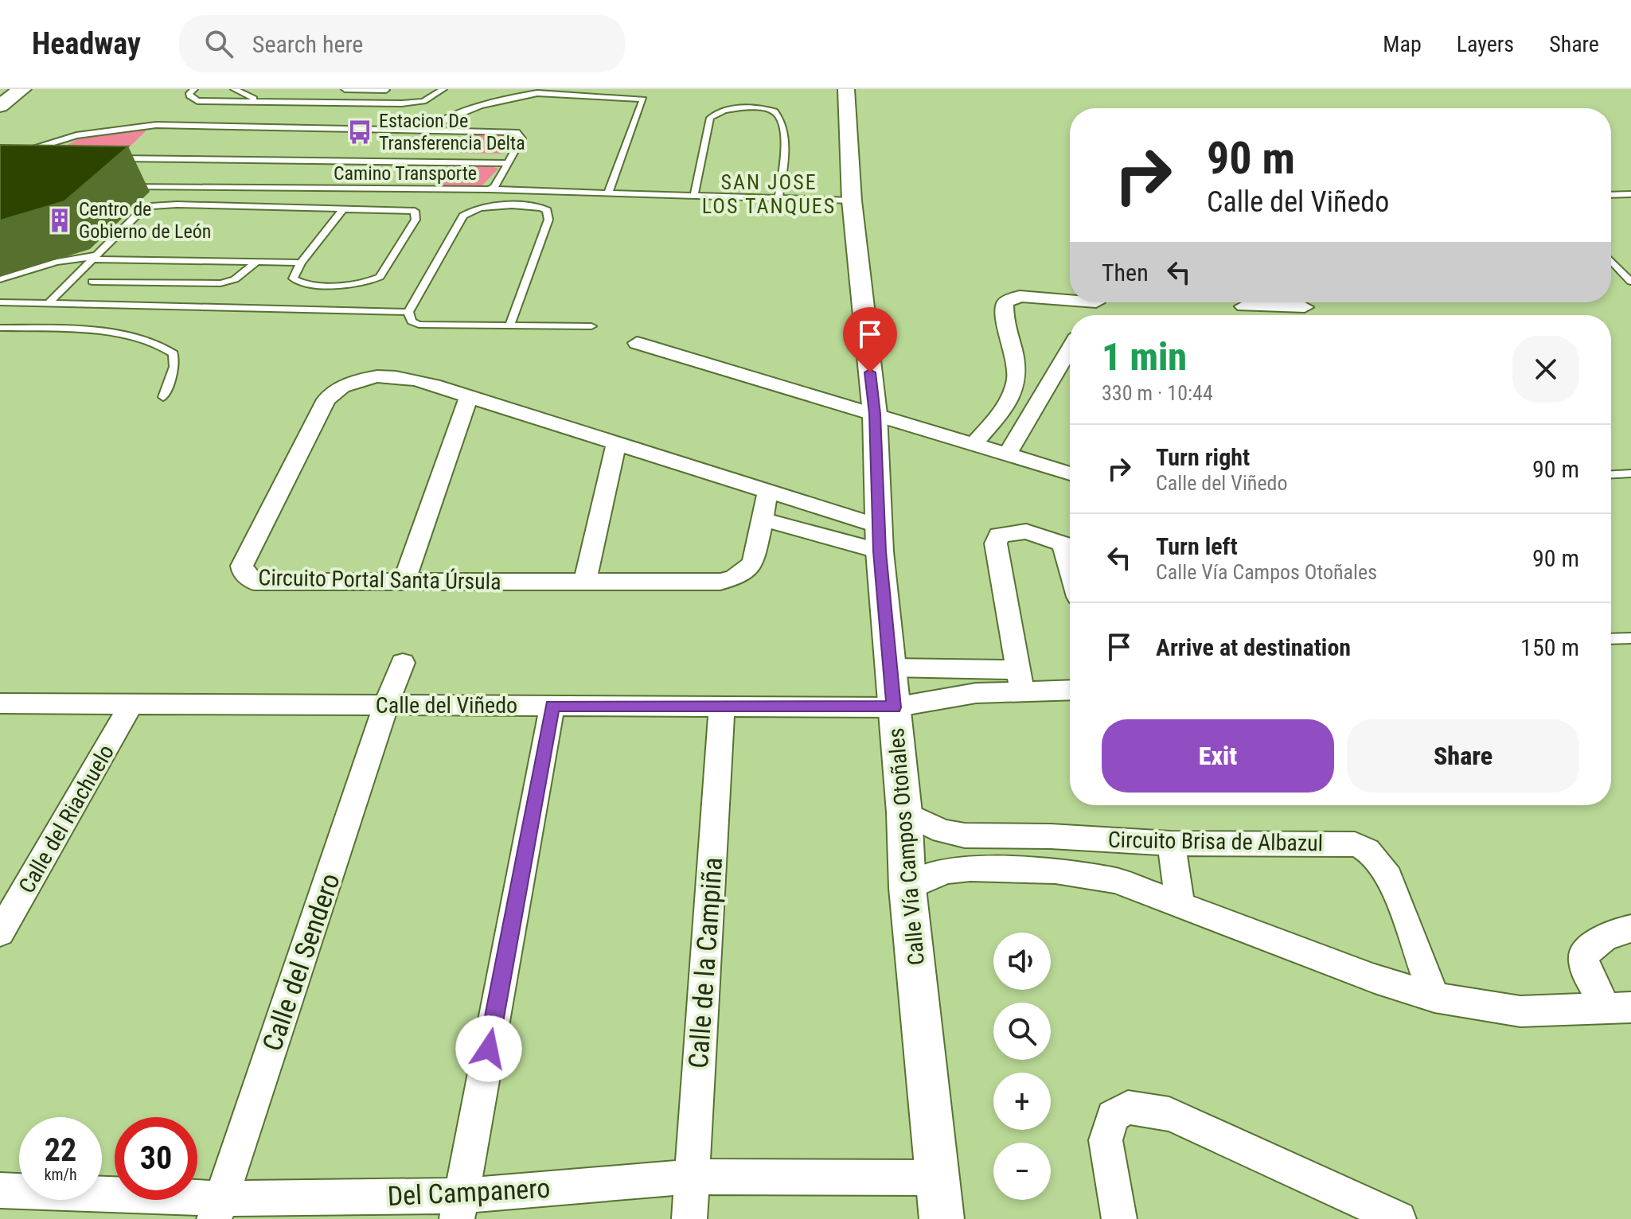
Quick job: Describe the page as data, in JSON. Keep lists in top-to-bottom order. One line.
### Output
{"streets":{"street":["Circuito Portal Santa Úrsula","Calle del Viñedo","Calle del Riachuelo","Circuito Brisa de Albazul","Calle Vía Campos Otoñales","Calle del Sendero","Calle de la Campiña","Del Campanero"],"lane":["Camino Transporte"]},"crossings":[["Circuito Portal Santa Úrsula","Calle Vía Campos Otoñales"],["Calle del Viñedo","Calle del Riachuelo"],["Calle del Viñedo","Calle Vía Campos Otoñales"],["Calle del Viñedo","Calle del Sendero"],["Calle del Viñedo","Calle de la Campiña"],["Circuito Brisa de Albazul","Calle Vía Campos Otoñales"],["Calle Vía Campos Otoñales","Del Campanero"],["Calle del Sendero","Del Campanero"],["Calle de la Campiña","Del Campanero"]],"districts":["SAN JOSE LOS TANQUES"],"places":{"bus stop":["Estacion De Transferencia Delta"],"building":["Centro de Gobierno de León"]},"page":{"header":"Headway","search":"Search here","nav":["Map","Layers","Share"],"turn":["90 m","Calle del Viñedo"],"then":"Then","heading":["1 min","330 m · 10:44"],"list":[{"name":"Turn right","note":"Calle del Viñedo","value":"90 m"},{"name":"Turn left","note":"Calle Vía Campos Otoñales","value":"90 m"},{"name":"Arrive at destination","value":"150 m"}],"buttons":["Exit","Share"],"map_buttons":["+","−"],"speed":"22 km/h","limit":"30"}}
